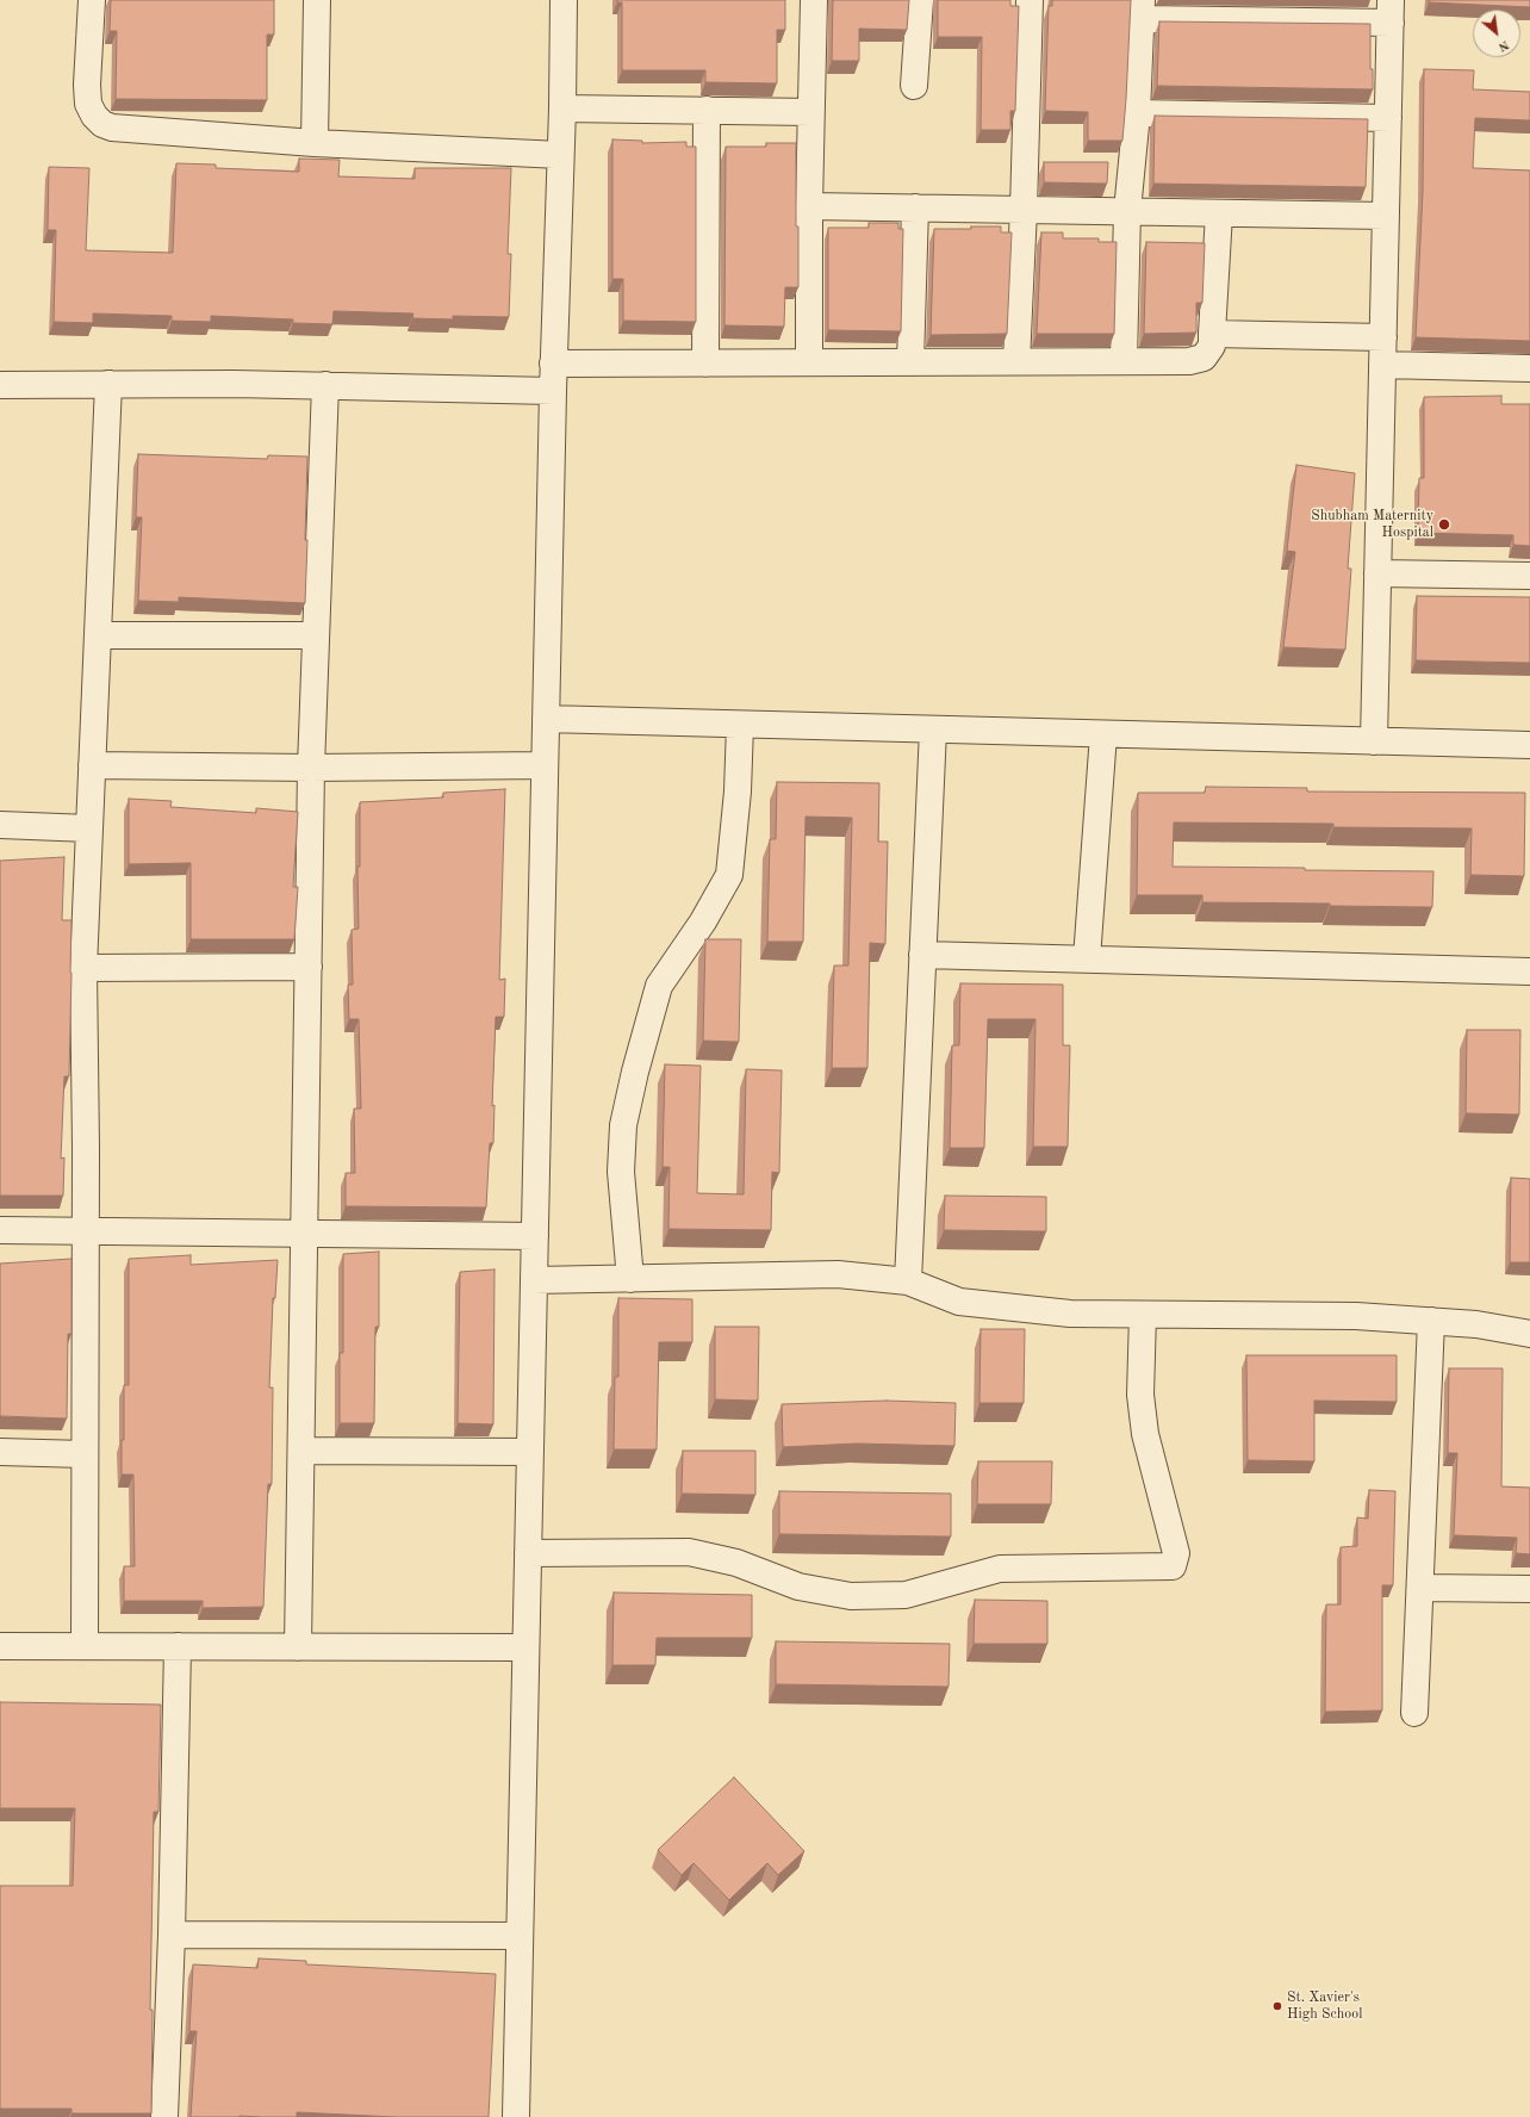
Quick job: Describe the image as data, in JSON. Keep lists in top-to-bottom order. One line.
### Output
{"places":["Shubham Maternity Hospital","St. Xavier's High School"],"north":"bottom right"}
